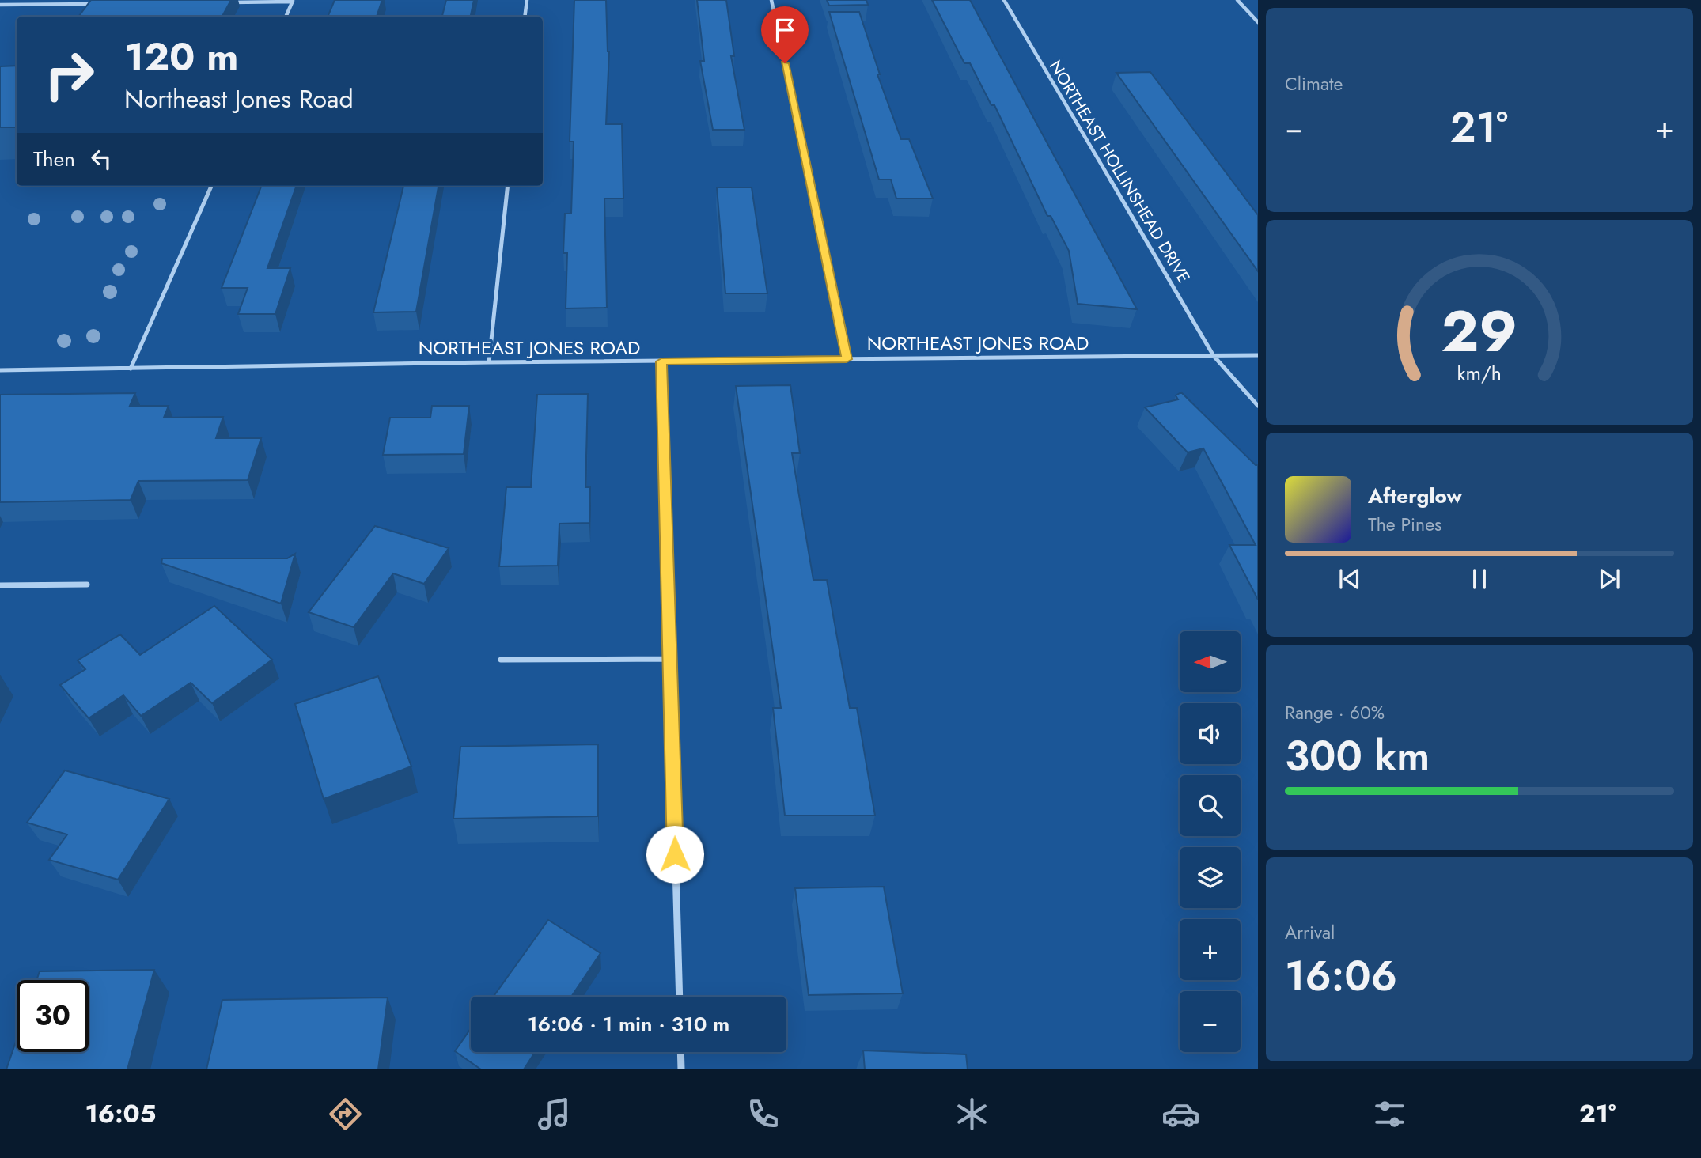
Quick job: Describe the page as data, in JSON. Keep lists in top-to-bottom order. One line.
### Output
{"streets":{"street":["NORTHEAST HOLLINSHEAD DRIVE","NORTHEAST JONES ROAD"]},"crossings":[["NORTHEAST HOLLINSHEAD DRIVE","NORTHEAST JONES ROAD"]],"north":"left","page":{"tile":["Climate",["Range · 60%","300 km"],["Arrival","16:06"]],"turn":["120 m","Northeast Jones Road"],"heat":["−","21°","+"],"then":"Then","song":["Afterglow","The Pines"],"map_buttons":["+","−"],"limit":"30","trip":"16:06 · 1 min · 310 m","tabs":["16:05","21°"],"gauge":["29","km/h"]}}
